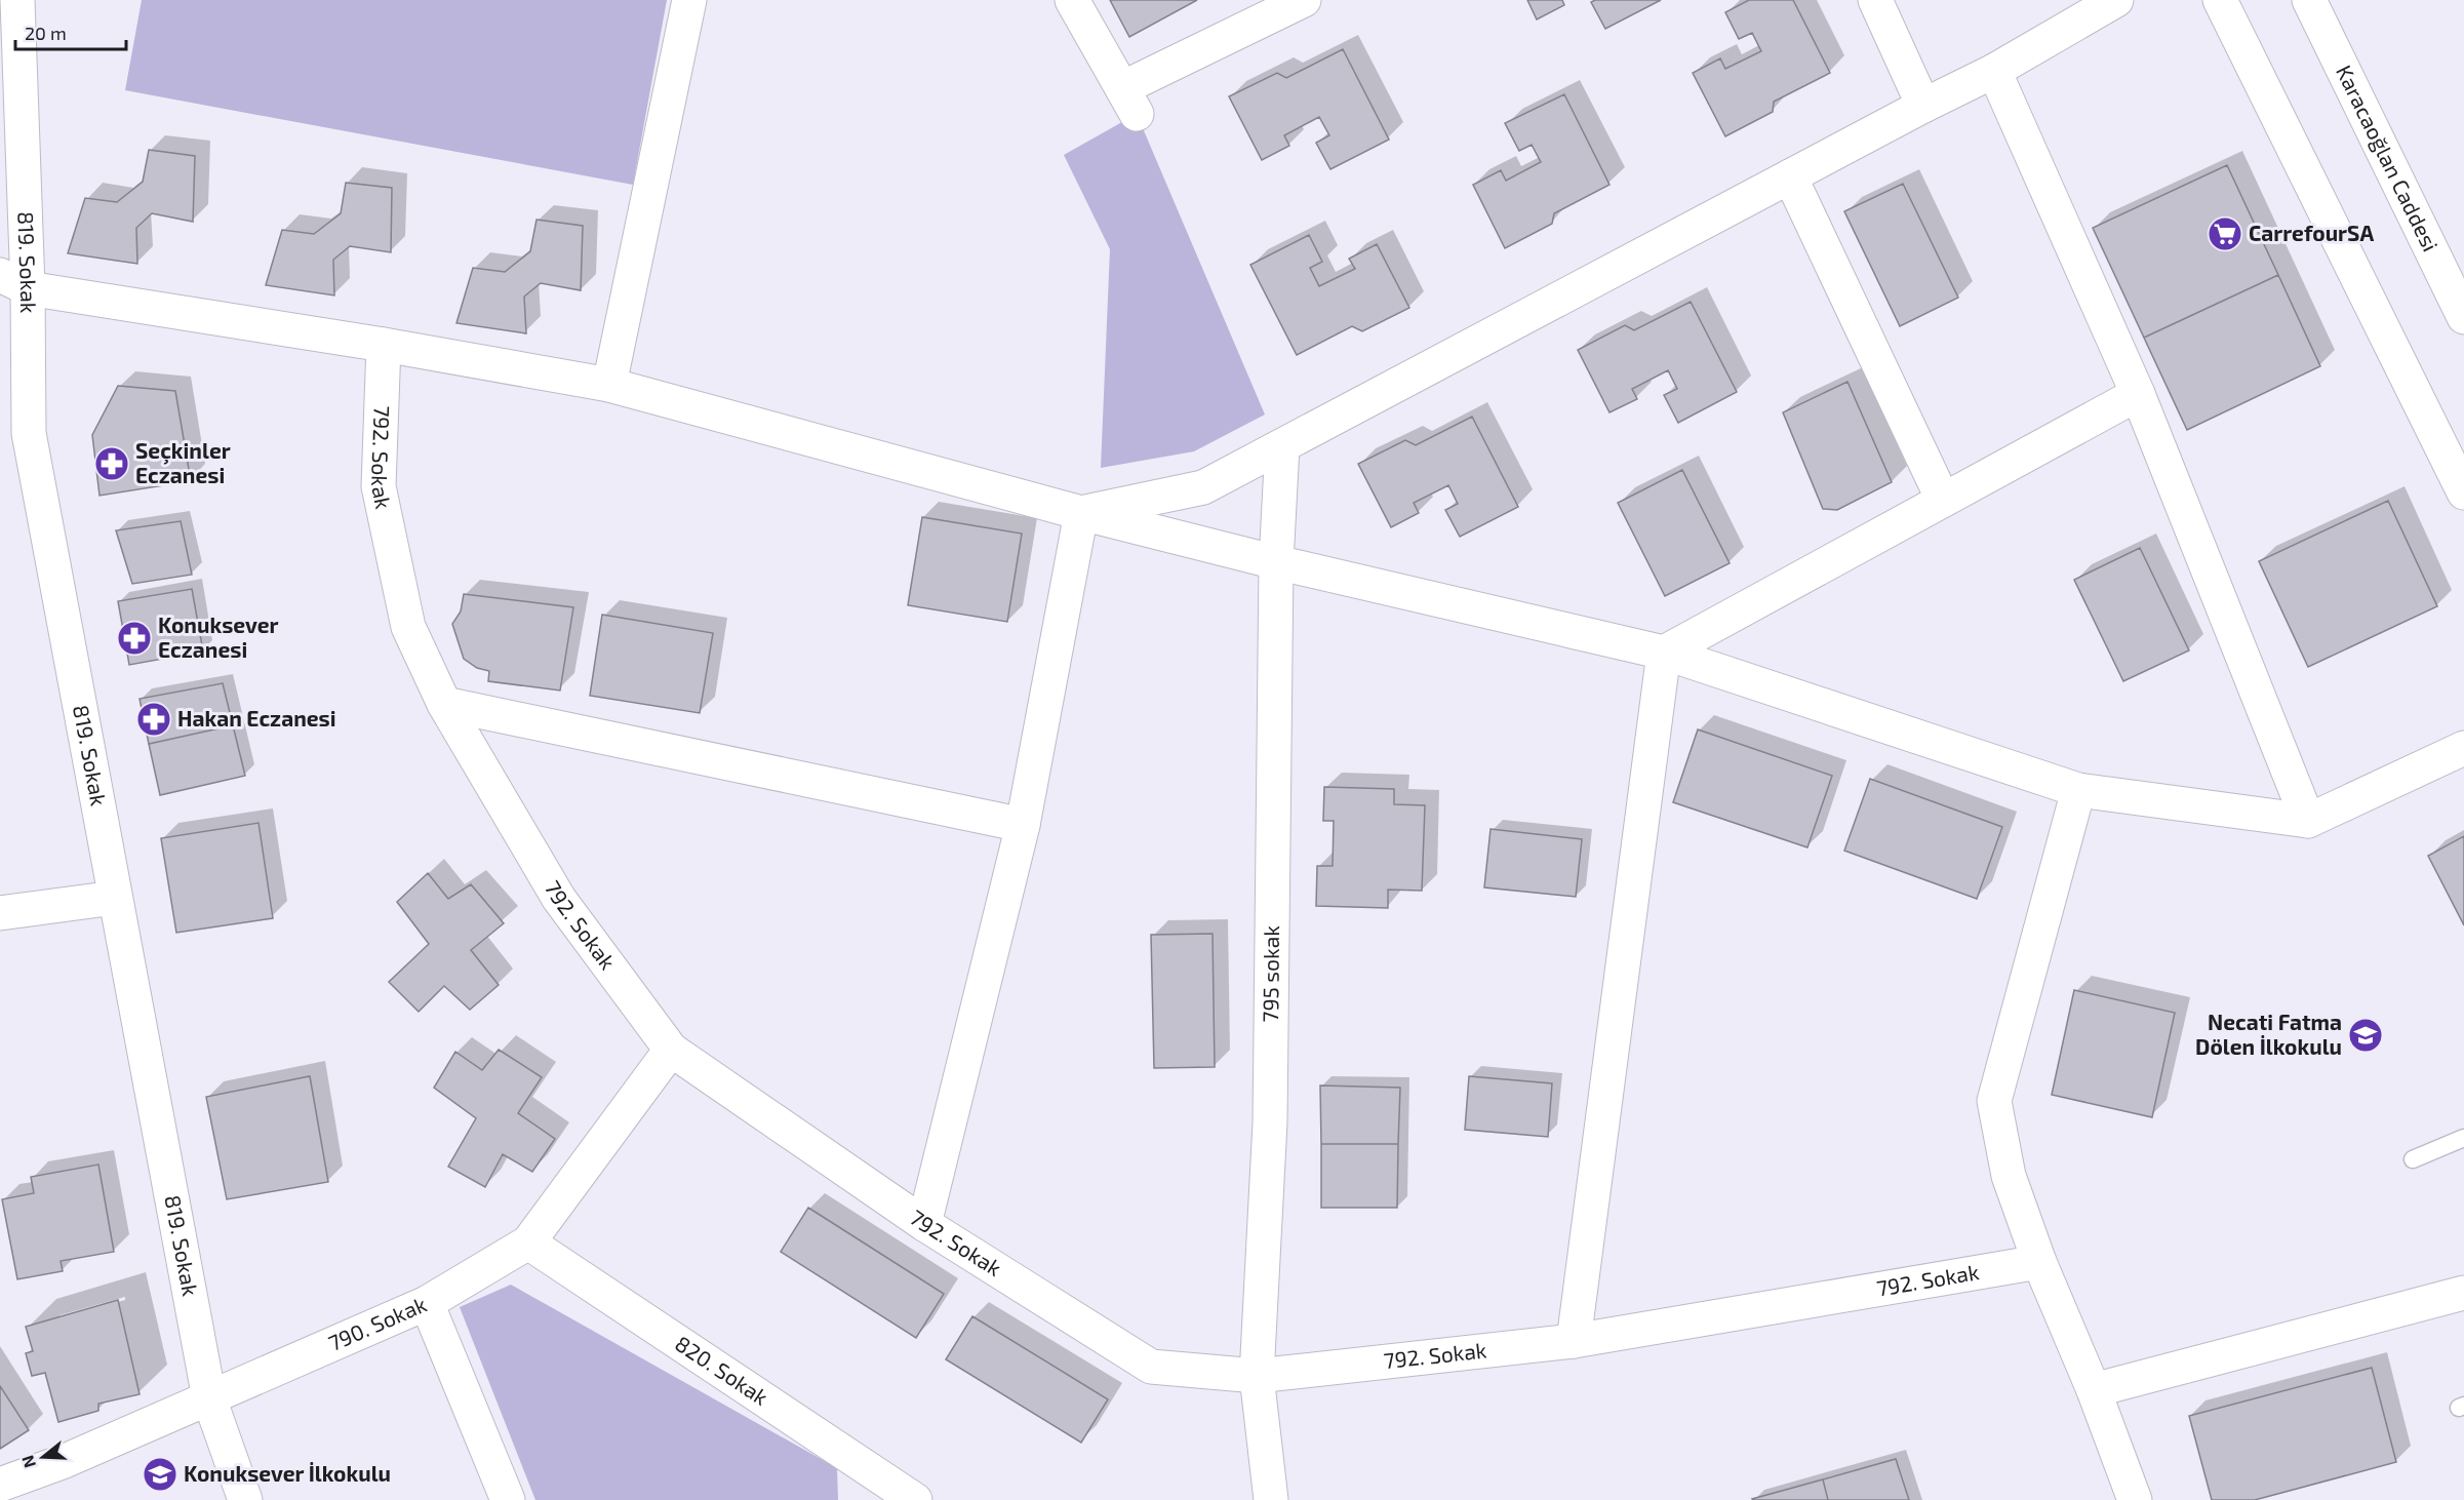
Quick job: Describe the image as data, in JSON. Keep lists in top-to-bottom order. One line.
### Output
{"streets":{"street":["Karacaoğlan Caddesi","819. Sokak","792. Sokak","795 sokak","790. Sokak","820. Sokak"]},"crossings":[["819. Sokak","790. Sokak"],["792. Sokak","795 sokak"],["792. Sokak","790. Sokak"],["790. Sokak","820. Sokak"]],"places":{"supermarket":["CarrefourSA"],"pharmacy":["Seçkinler Eczanesi","Konuksever Eczanesi","Hakan Eczanesi"],"school or university":["Necati Fatma Dölen İlkokulu","Konuksever İlkokulu"]},"scale_bar":"20 m","north":"left"}
